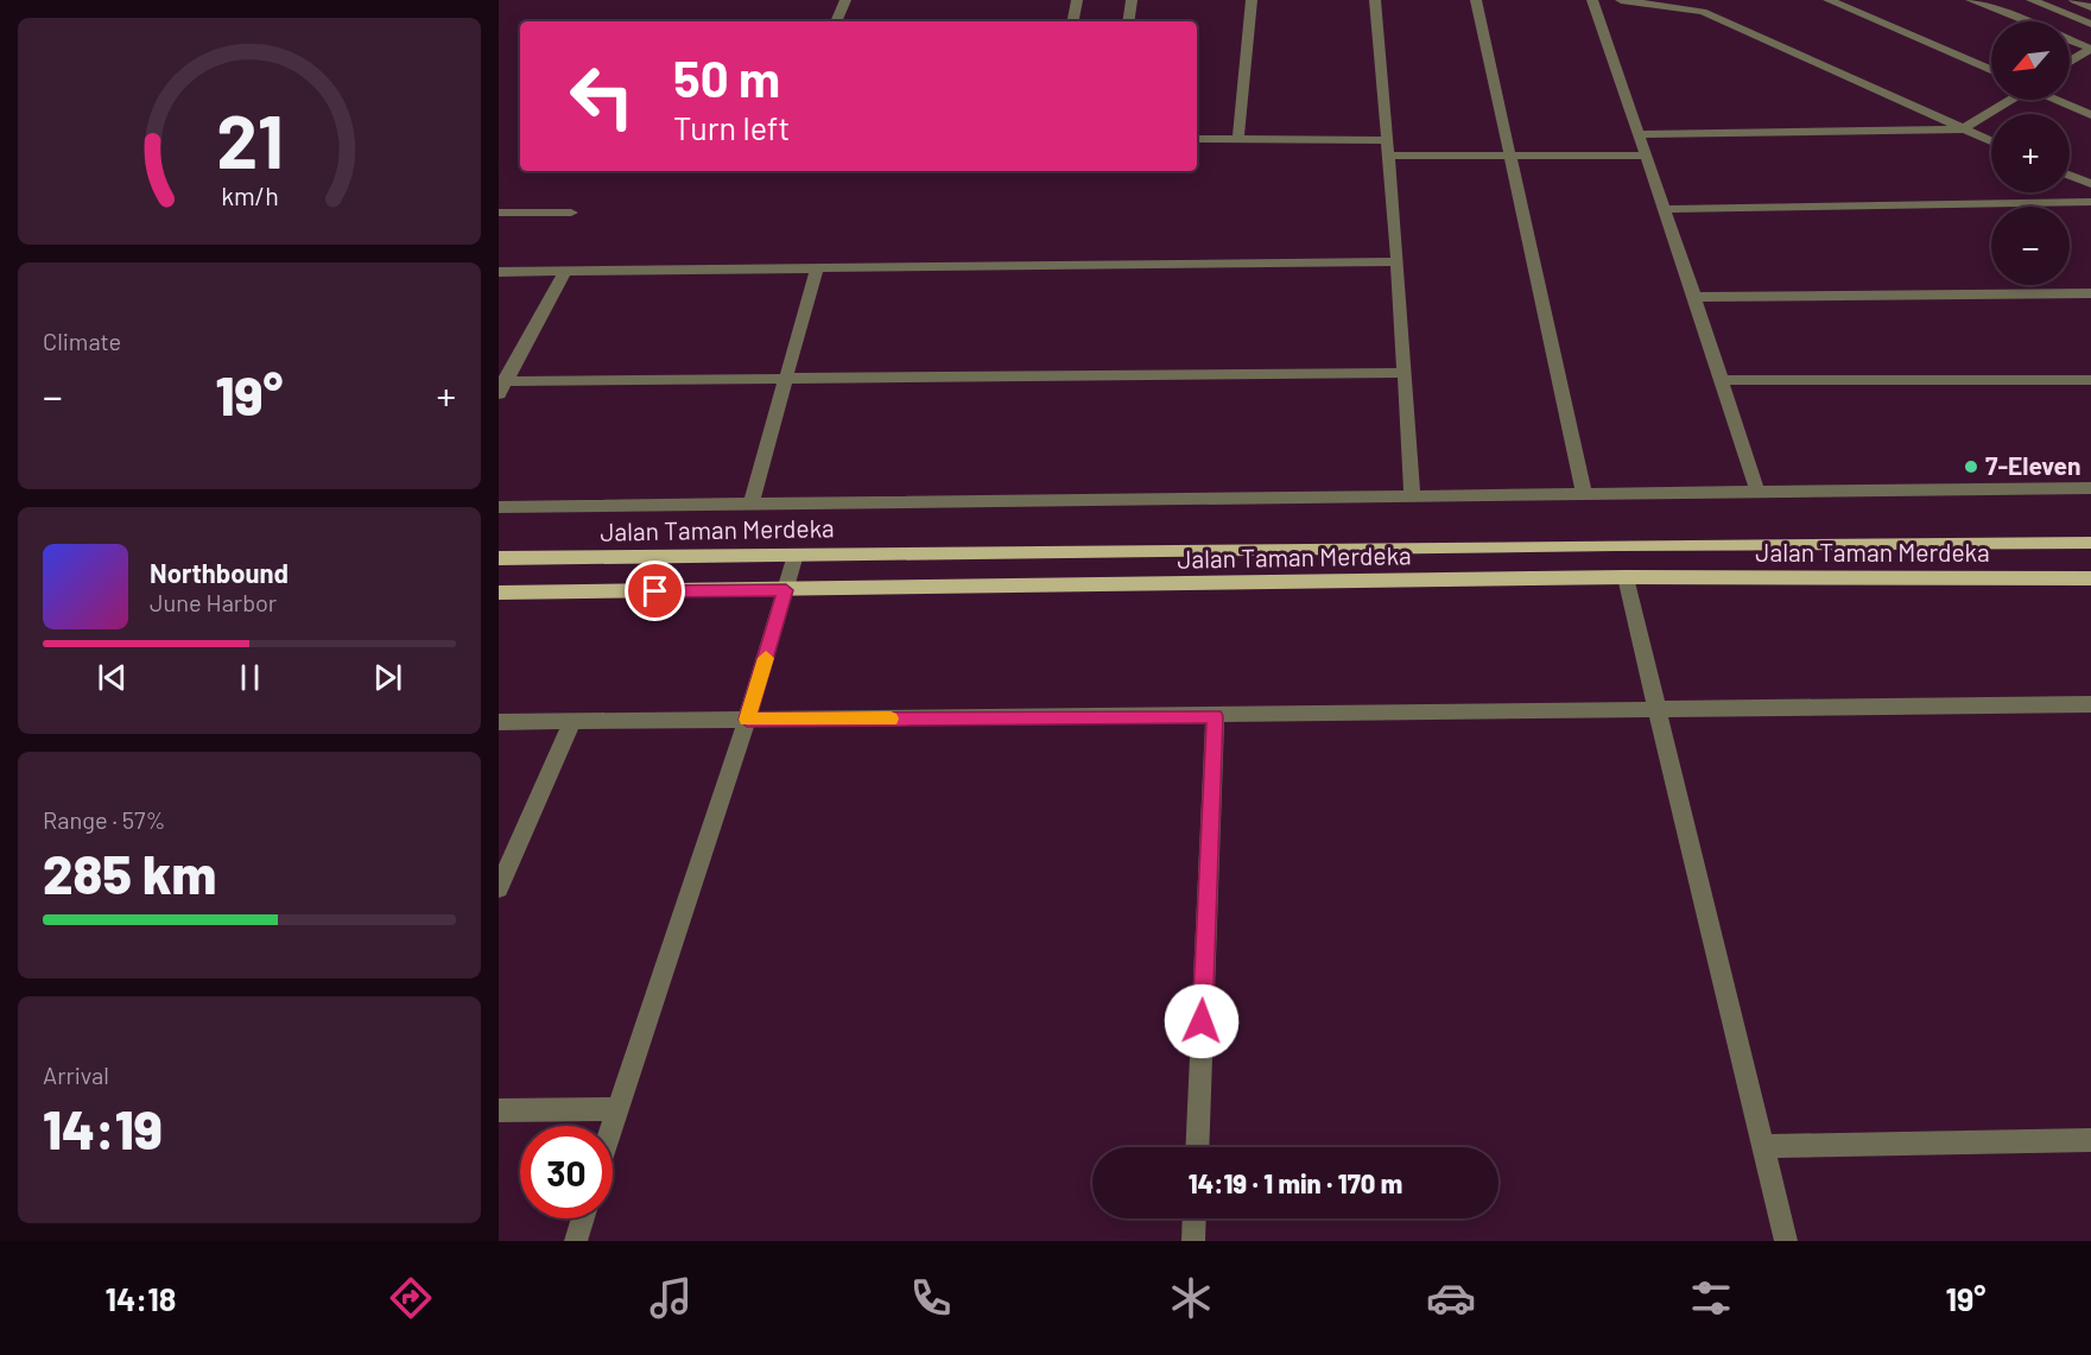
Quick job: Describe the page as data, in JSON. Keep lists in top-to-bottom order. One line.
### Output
{"streets":{"main road":["Jalan Taman Merdeka"]},"places":["7-Eleven"],"north":"bottom left","page":{"map_buttons":["+","−"],"turn":["50 m","Turn left"],"tile":["Climate",["Range · 57%","285 km"],["Arrival","14:19"]],"heat":["−","19°","+"],"song":["Northbound","June Harbor"],"limit":"30","trip":"14:19 · 1 min · 170 m","tabs":["14:18","19°"],"gauge":["21","km/h"]}}
